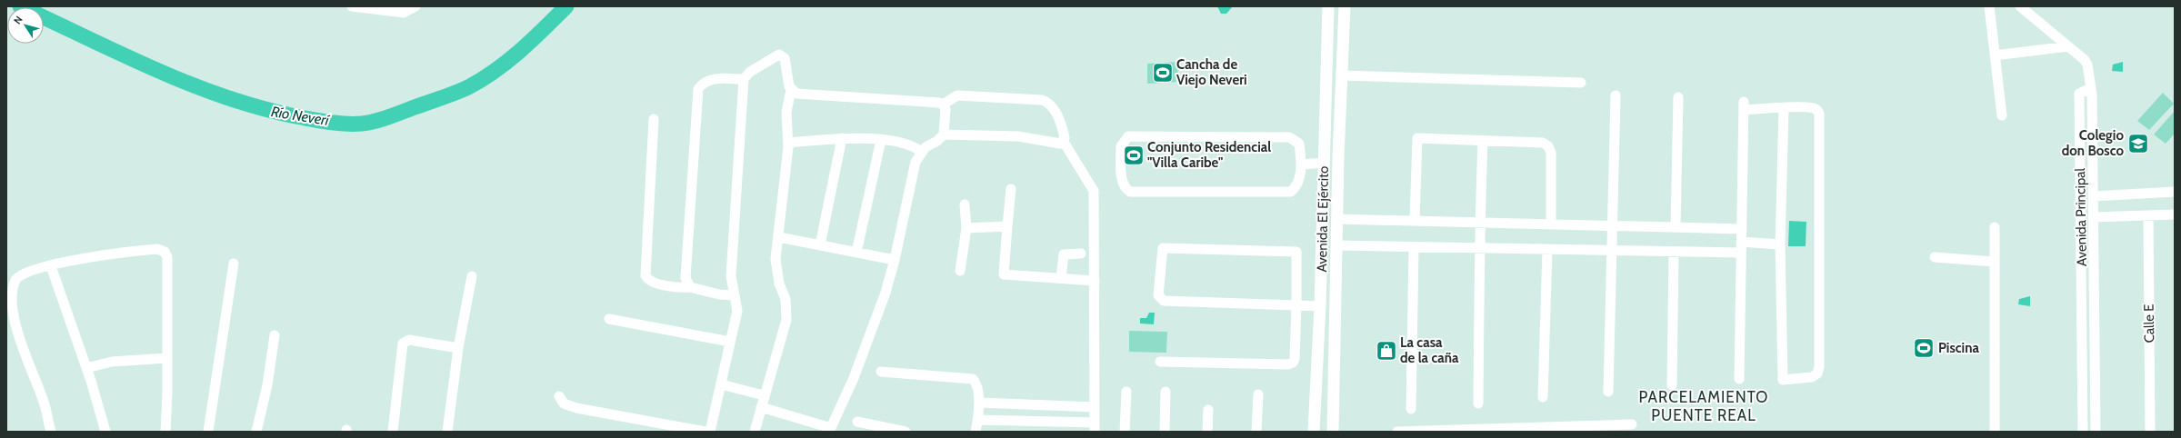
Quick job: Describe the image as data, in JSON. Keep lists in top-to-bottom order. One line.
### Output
{"streets":{"street":["Avenida Principal","Avenida El Ejército","Calle E"]},"districts":["PARCELAMIENTO PUENTE REAL"],"water":["Río Neverí"],"places":{"sports":["Cancha de Viejo Neveri","Conjunto Residencial \"Villa Caribe\"","Piscina"],"school or university":["Colegio don Bosco"],"shop":["La casa de la caña"]},"north":"top left"}
